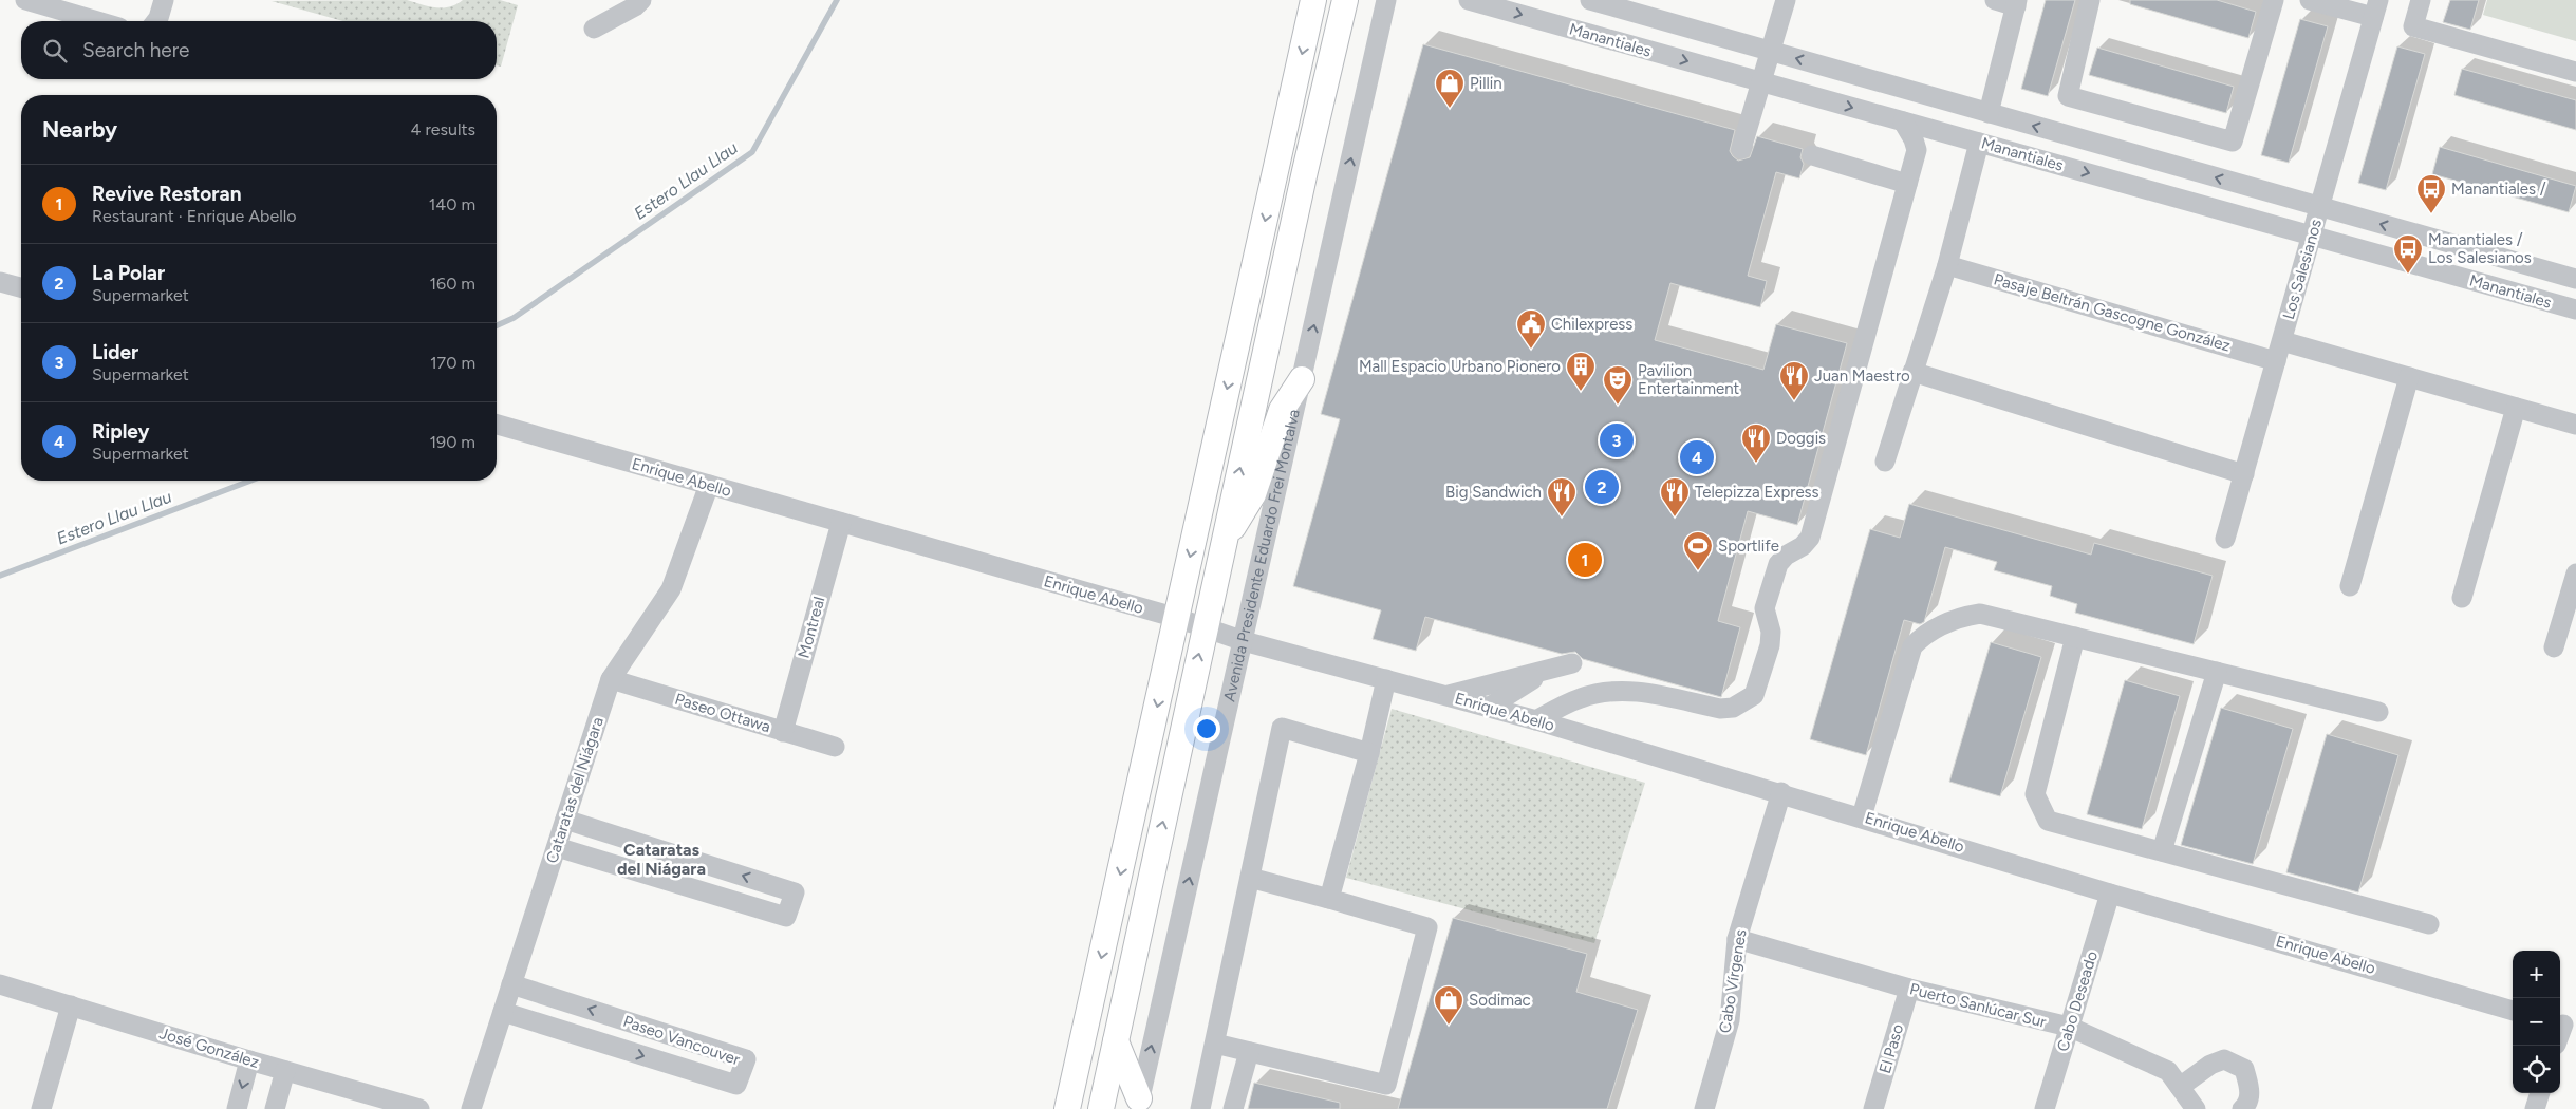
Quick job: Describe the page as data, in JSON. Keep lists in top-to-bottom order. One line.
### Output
{"streets":{"street":["Manantiales","Los Salesianos","Pasaje Beltrán Gascogne González","Enrique Abello","Avenida Presidente Eduardo Frei Montalva","Montreal","Paseo Ottawa","Cataratas del Niágara","Cabo Vírgenes","Cabo Deseado","Puerto Sanlúcar Sur","Paseo Vancouver","José González","El Paso"]},"crossings":[["Manantiales","Los Salesianos"],["Los Salesianos","Pasaje Beltrán Gascogne González"],["Enrique Abello","Avenida Presidente Eduardo Frei Montalva"],["Enrique Abello","Montreal"],["Enrique Abello","Cataratas del Niágara"],["Enrique Abello","Cabo Vírgenes"],["Enrique Abello","Cabo Deseado"],["Montreal","Paseo Ottawa"],["Paseo Ottawa","Cataratas del Niágara"],["Cataratas del Niágara","Paseo Vancouver"],["Cabo Vírgenes","Puerto Sanlúcar Sur"],["Cabo Deseado","Puerto Sanlúcar Sur"],["Puerto Sanlúcar Sur","El Paso"]],"districts":["Cataratas del Niágara"],"water":["Estero Llau Llau"],"places":{"shop":["Pillin","Sodimac"],"bus stop":["Manantiales /","Manantiales / Los Salesianos"],"public building":["Chilexpress"],"building":["Mall Espacio Urbano Pionero"],"restaurant":["Juan Maestro","Doggis","Big Sandwich","Telepizza Express"],"theatre":["Pavilion Entertainment"],"sports":["Sportlife"]},"page":{"search":"Search here","heading":["Nearby","4 results"],"list":[{"mark":"1","name":"Revive Restoran","note":"Restaurant · Enrique Abello","value":"140 m"},{"mark":"2","name":"La Polar","note":"Supermarket","value":"160 m"},{"mark":"3","name":"Lider","note":"Supermarket","value":"170 m"},{"mark":"4","name":"Ripley","note":"Supermarket","value":"190 m"}],"pins":["3","4","2","1"],"map_buttons":["+","−"]}}
